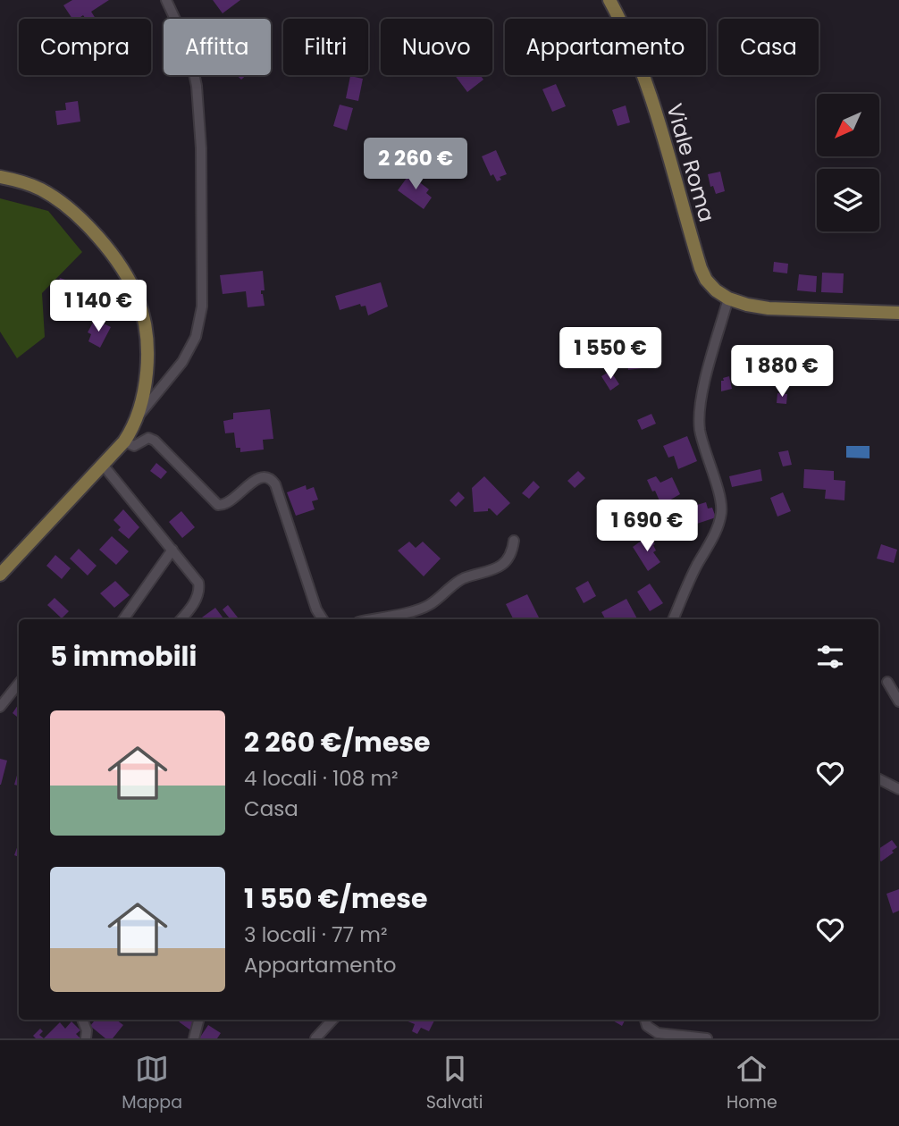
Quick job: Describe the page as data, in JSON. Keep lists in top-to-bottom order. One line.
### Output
{"streets":{"main road":["Viale Roma"]},"north":"bottom left","page":{"chip":["Compra","Affitta","Filtri","Nuovo","Appartamento","Casa"],"price":["2 260 €","1 140 €","1 550 €","1 880 €","1 690 €"],"heading":"5 immobili","list":[{"name":"2 260 €/mese","note":"4 locali · 108 m² · Casa"},{"name":"1 550 €/mese","note":"3 locali · 77 m² · Appartamento"}],"tabs":["Mappa","Salvati","Home"]}}
